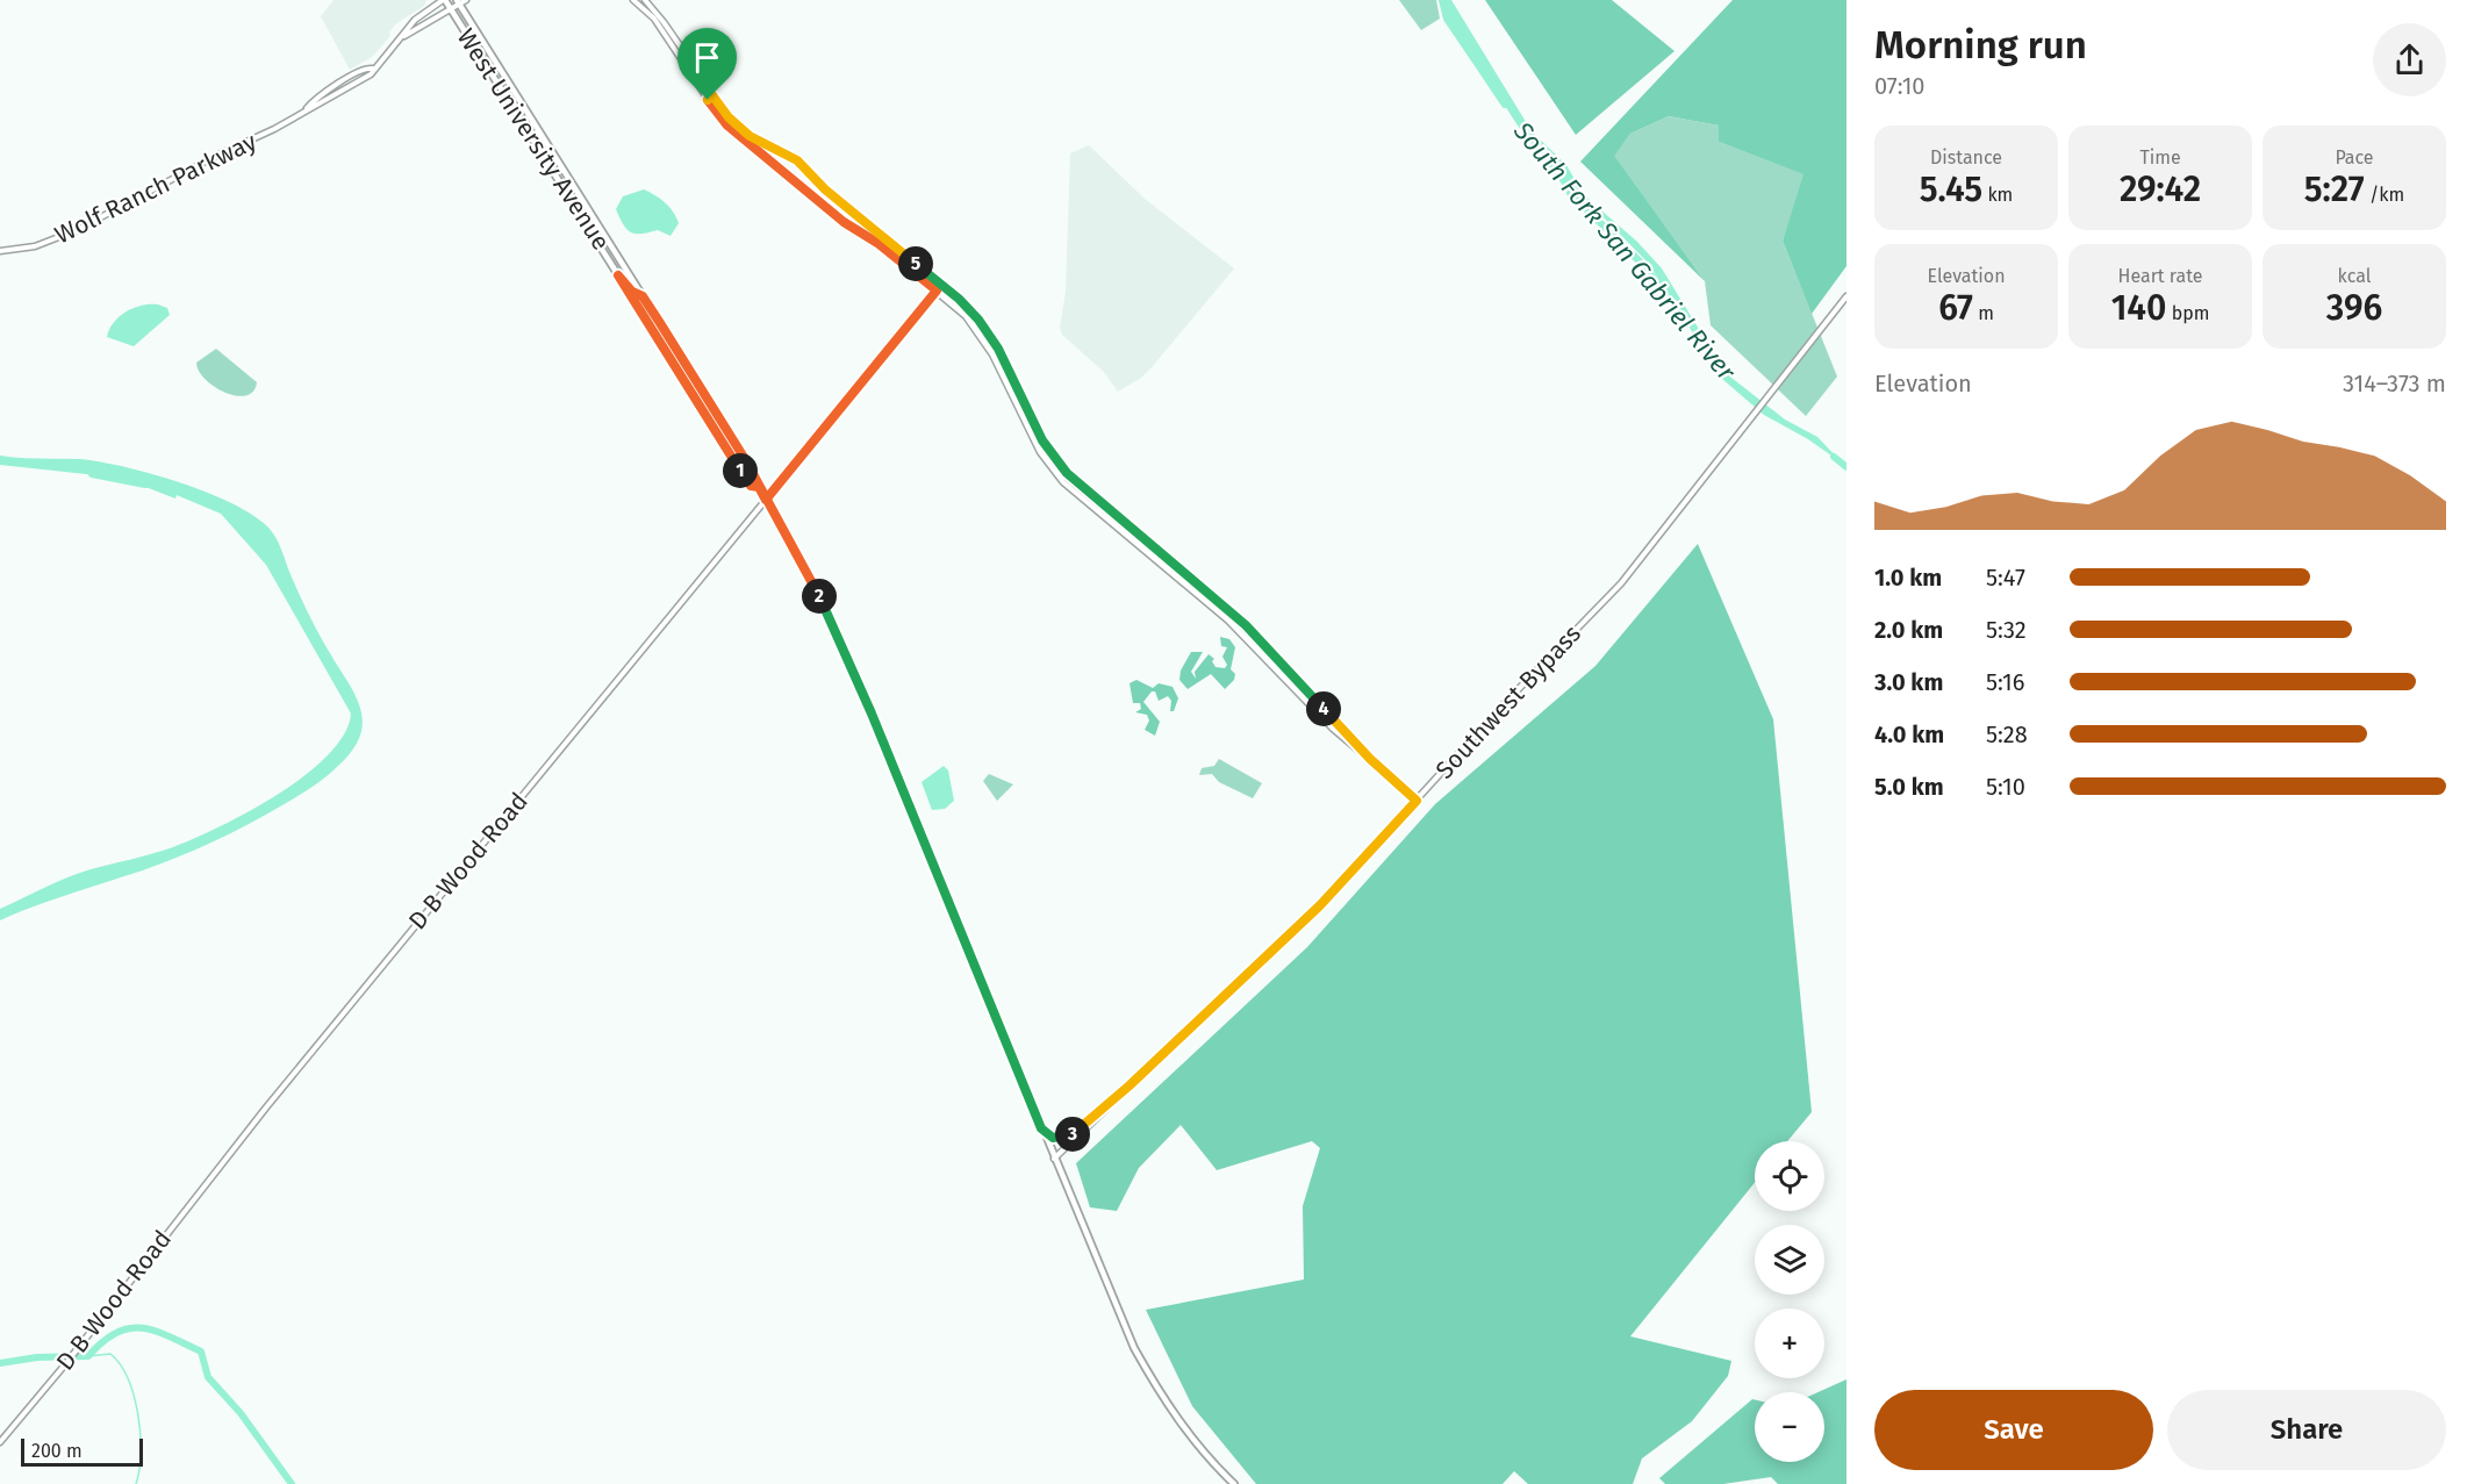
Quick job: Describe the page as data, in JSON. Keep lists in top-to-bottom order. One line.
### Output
{"streets":{"main road":["West University Avenue"],"street":["Wolf Ranch Parkway","Southwest Bypass","D B Wood Road"]},"crossings":[["West University Avenue","Wolf Ranch Parkway"],["West University Avenue","Southwest Bypass"],["West University Avenue","D B Wood Road"]],"water":["South Fork San Gabriel River"],"scale_bar":"200 m","page":{"heading":["Morning run","07:10"],"stats":[["Distance","5.45 km"],["Time","29:42"],["Pace","5:27 /km"],["Elevation","67 m"],["Heart rate","140 bpm"],["kcal","396"]],"pins":["5","1","2","4","3"],"chart":["Elevation","314–373 m"],"list":[{"name":"1.0 km","note":"5:47"},{"name":"2.0 km","note":"5:32"},{"name":"3.0 km","note":"5:16"},{"name":"4.0 km","note":"5:28"},{"name":"5.0 km","note":"5:10"}],"map_buttons":["+","−"],"buttons":["Save","Share"],"scale":"200 m"}}
